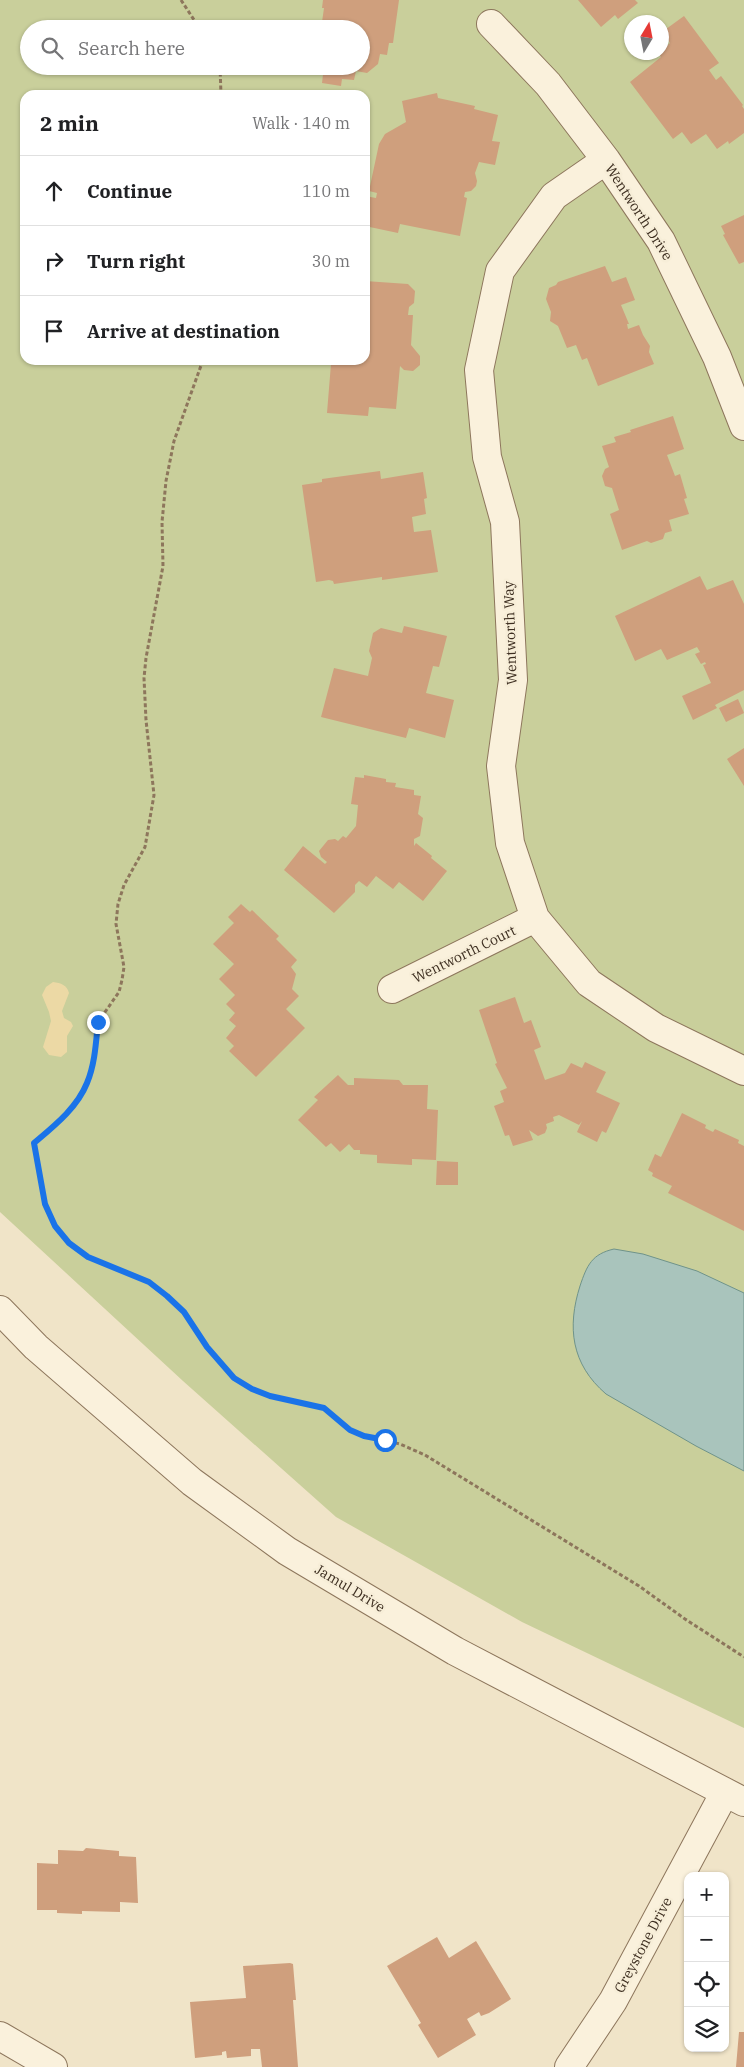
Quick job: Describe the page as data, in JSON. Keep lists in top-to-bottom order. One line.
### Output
{"streets":{"street":["Wentworth Drive","Wentworth Way","Wentworth Court","Jamul Drive","Greystone Drive"]},"crossings":[["Wentworth Drive","Wentworth Way"],["Wentworth Way","Wentworth Court"],["Jamul Drive","Greystone Drive"]],"north":"top","page":{"search":"Search here","heading":["2 min","Walk · 140 m"],"list":[["Continue","110 m"],["Turn right","30 m"],"Arrive at destination"],"map_buttons":["+","−"]}}
